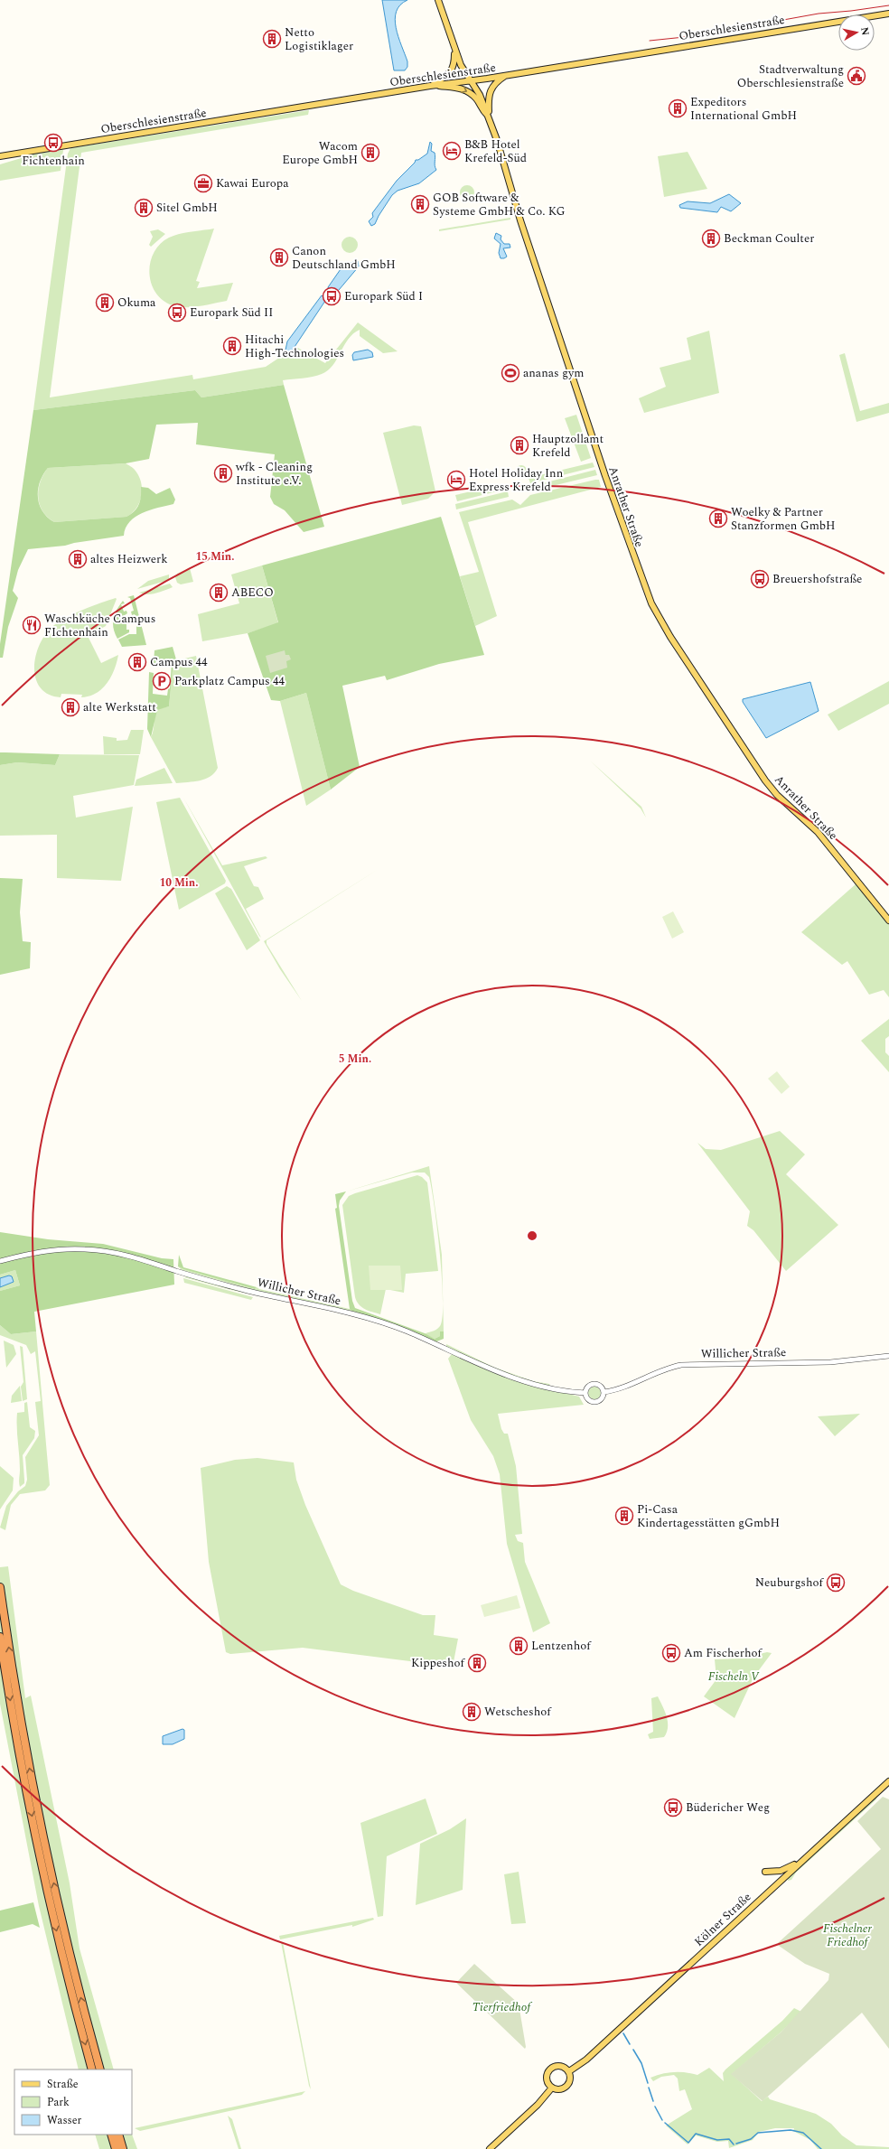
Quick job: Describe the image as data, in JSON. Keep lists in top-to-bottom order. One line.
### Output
{"streets":{"main road":["Oberschlesienstraße","Anrather Straße","Kölner Straße"],"street":["Willicher Straße"]},"crossings":[["Oberschlesienstraße","Anrather Straße"]],"parks":["Fischeln V","Fischelner Friedhof","Tierfriedhof"],"places":{"building":["Netto Logistiklager","Expeditors International GmbH","Wacom Europe GmbH","GOB Software & Systeme GmbH & Co. KG","Sitel GmbH","Beckman Coulter","Canon Deutschland GmbH","Okuma","Hitachi High-Technologies","Hauptzollamt Krefeld","wfk - Cleaning Institute e.V.","Woelky & Partner Stanzformen GmbH","altes Heizwerk","ABECO","Campus 44","alte Werkstatt","Pi-Casa Kindertagesstätten gGmbH","Lentzenhof","Kippeshof","Wetscheshof"],"public building":["Stadtverwaltung Oberschlesienstraße"],"bus stop":["Fichtenhain","Europark Süd I","Europark Süd II","Breuershofstraße","Neuburgshof","Am Fischerhof","Büdericher Weg"],"hotel":["B&B Hotel Krefeld-Süd","Hotel Holiday Inn Express Krefeld"],"office":["Kawai Europa"],"sports":["ananas gym"],"restaurant":["Waschküche Campus FIchtenhain"],"parking":["Parkplatz Campus 44"]},"legend":["Straße","Park","Wasser"],"north":"right","rings":["15 Min.","10 Min.","5 Min."]}
